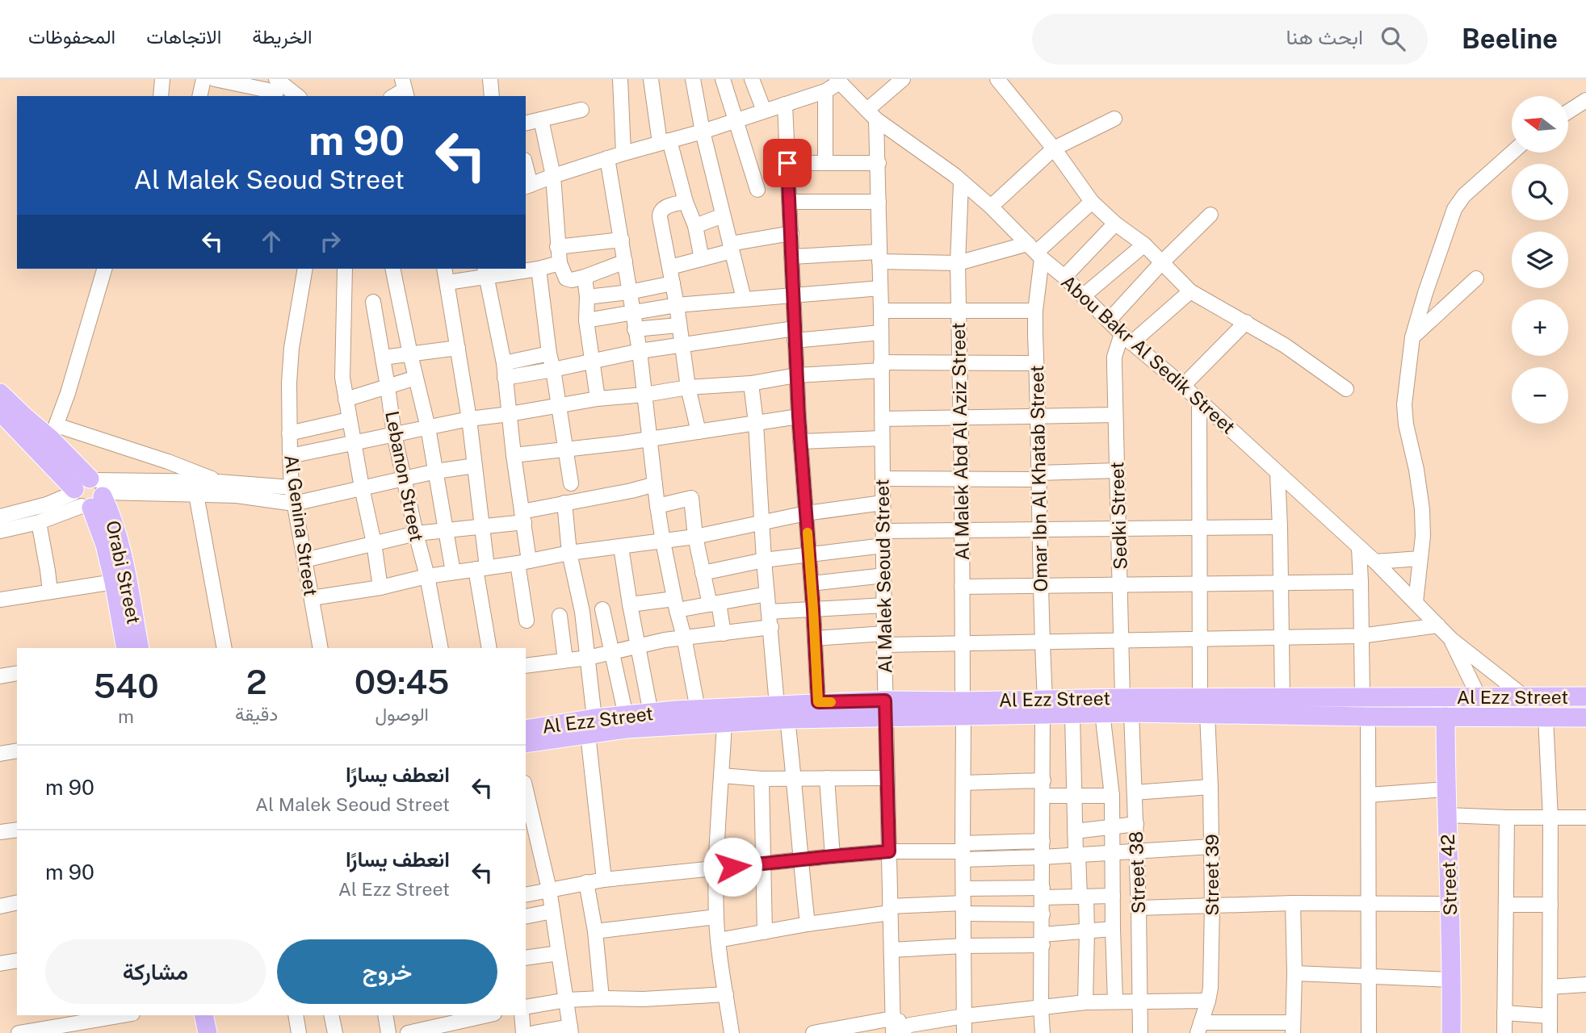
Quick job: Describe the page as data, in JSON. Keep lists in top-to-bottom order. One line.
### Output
{"streets":{"main road":["Orabi Street","Al Ezz Street","Street 42"],"street":["Abou Bakr Al Sedik Street","Al Malek Abd Al Aziz Street","Lebanon Street","Omar Ibn Al Khatab Street","Sedki Street","Al Genina Street","Al Malek Seoud Street","Street 38","Street 39"]},"crossings":[["Abou Bakr Al Sedik Street","Al Malek Abd Al Aziz Street"],["Abou Bakr Al Sedik Street","Omar Ibn Al Khatab Street"],["Abou Bakr Al Sedik Street","Sedki Street"],["Abou Bakr Al Sedik Street","Al Malek Seoud Street"],["Abou Bakr Al Sedik Street","Al Ezz Street"],["Abou Bakr Al Sedik Street","Street 39"],["Al Malek Abd Al Aziz Street","Al Ezz Street"],["Omar Ibn Al Khatab Street","Al Ezz Street"],["Sedki Street","Al Ezz Street"],["Sedki Street","Street 38"],["Al Malek Seoud Street","Al Ezz Street"],["Al Ezz Street","Street 38"],["Al Ezz Street","Street 39"],["Al Ezz Street","Street 42"]],"north":"left","page":{"header":"Beeline","search":"ابحث هنا","nav":["الخريطة","الاتجاهات","المحفوظات"],"map_buttons":["+","−"],"turn":["90 m","Al Malek Seoud Street"],"eta":["09:45","الوصول","2","دقيقة","540","m"],"list":[{"name":"انعطف يسارًا","note":"Al Malek Seoud Street","value":"90 m"},{"name":"انعطف يسارًا","note":"Al Ezz Street","value":"90 m"}],"buttons":["خروج","مشاركة"]}}
